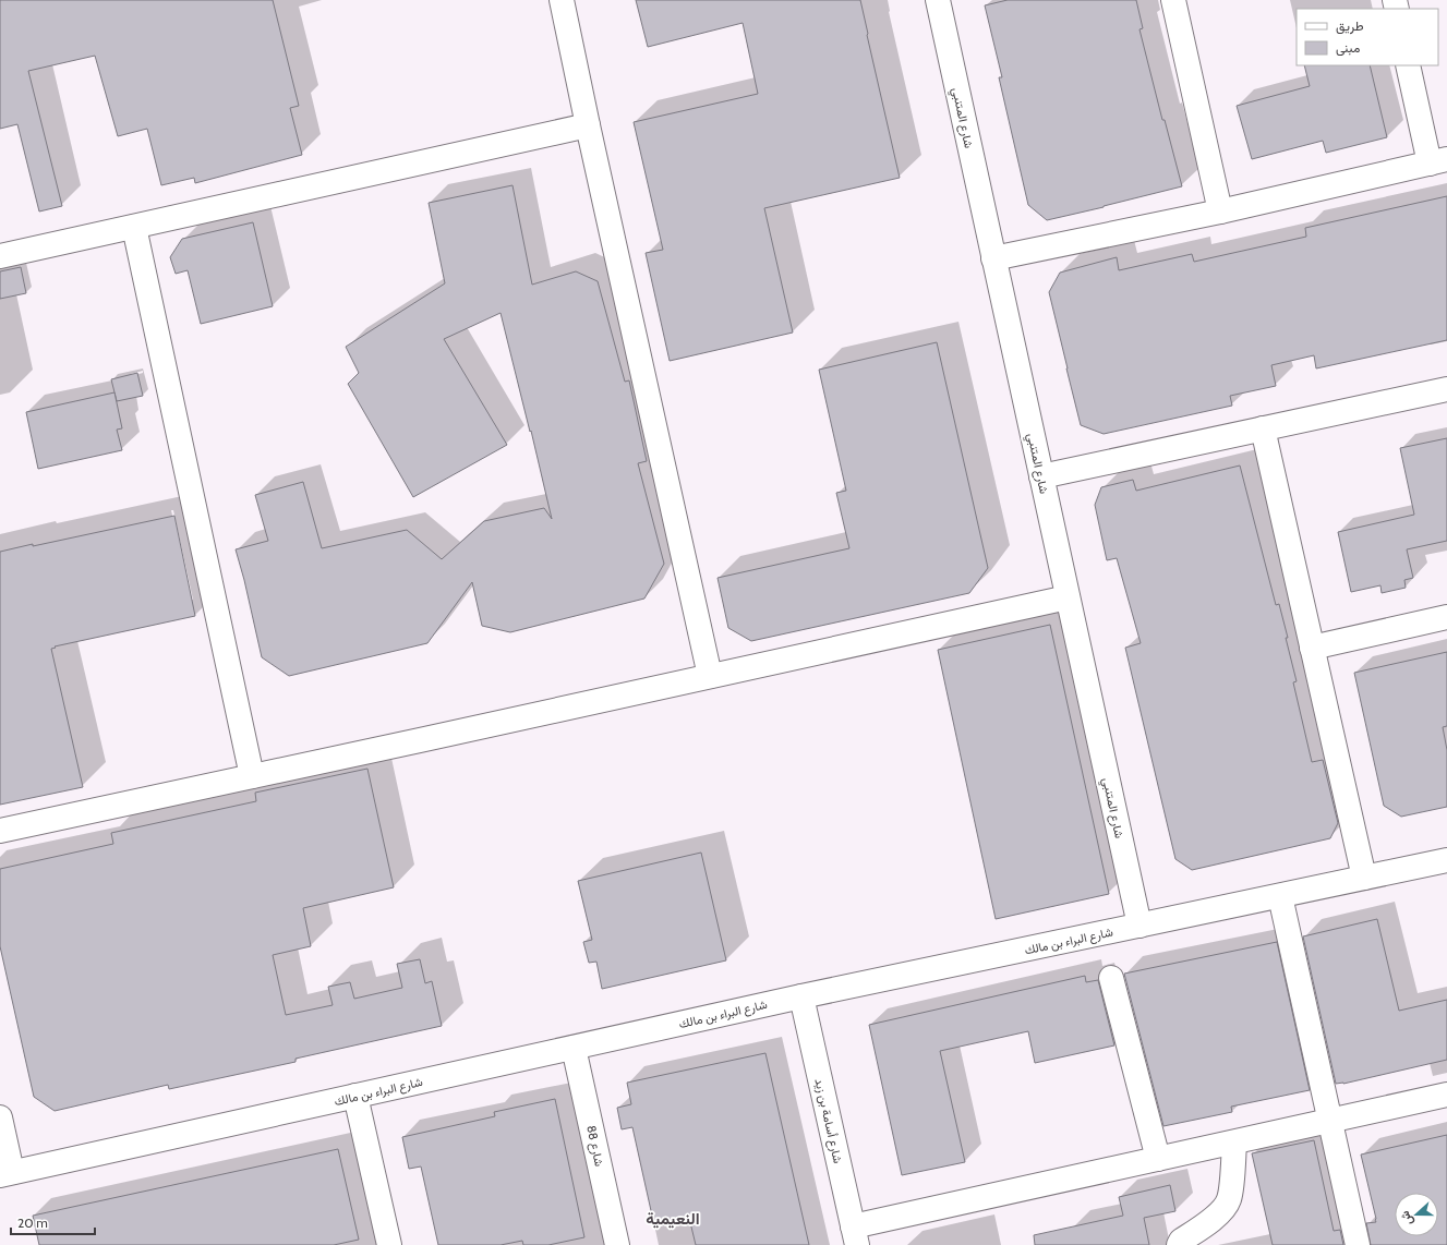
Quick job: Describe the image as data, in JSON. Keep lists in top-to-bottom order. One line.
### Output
{"streets":{"street":["شارع المتنبي","شارع البراء بن مالك","شارع أسامة بن زيد","شارع 88"]},"crossings":[["شارع المتنبي","شارع البراء بن مالك"],["شارع البراء بن مالك","شارع أسامة بن زيد"],["شارع البراء بن مالك","شارع 88"]],"districts":["النعيمية"],"legend":["طريق","مبنى"],"scale_bar":"20 m","north":"left"}
